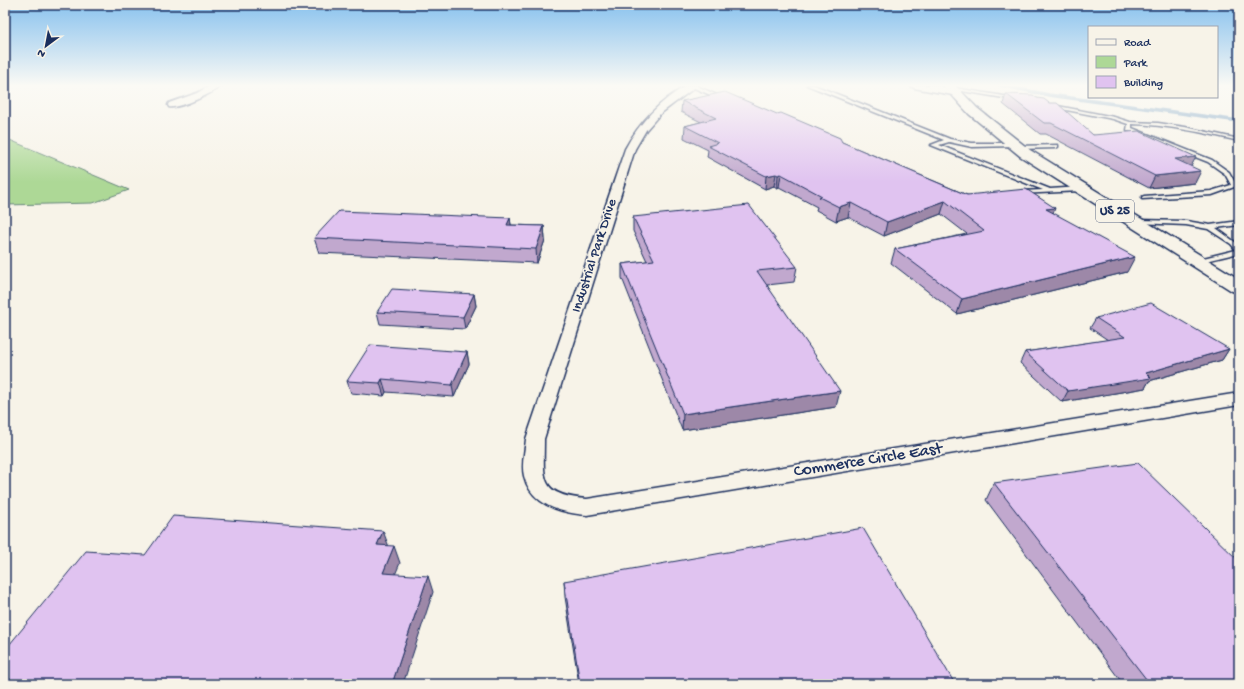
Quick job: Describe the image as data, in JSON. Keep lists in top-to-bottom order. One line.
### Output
{"streets":{"main road":["US 25"],"street":["Industrial Park Drive","Commerce Circle East"]},"crossings":[["Industrial Park Drive","Commerce Circle East"]],"legend":["Road","Park","Building"],"north":"bottom left"}
